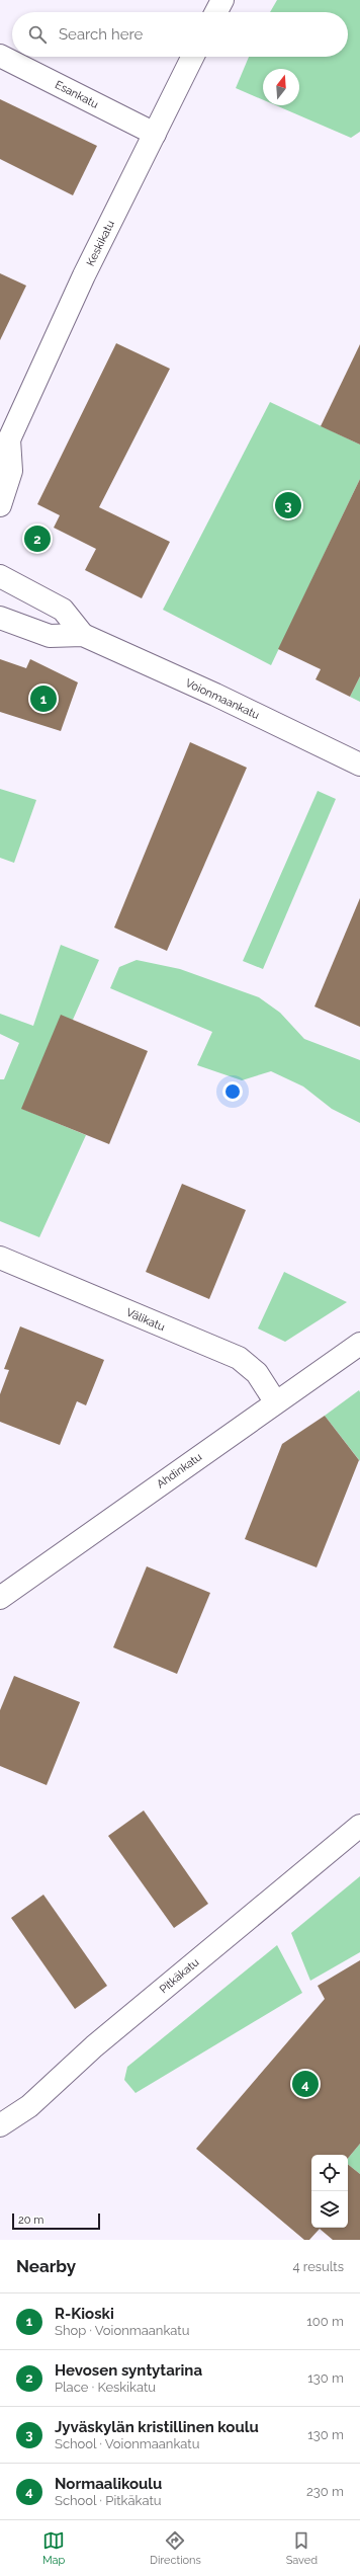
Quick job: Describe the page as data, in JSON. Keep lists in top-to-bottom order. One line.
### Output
{"streets":{"street":["Esankatu","Keskikatu","Voionmaankatu","Välikatu","Ahdinkatu","Pitkäkatu"]},"crossings":[["Esankatu","Keskikatu"],["Välikatu","Ahdinkatu"]],"scale_bar":"20 m","north":"top","page":{"search":"Search here","pins":["3","2","1","4"],"scale":"20 m","heading":["Nearby","4 results"],"list":[{"mark":"1","name":"R-Kioski","note":"Shop · Voionmaankatu","value":"100 m"},{"mark":"2","name":"Hevosen syntytarina","note":"Place · Keskikatu","value":"130 m"},{"mark":"3","name":"Jyväskylän kristillinen koulu","note":"School · Voionmaankatu","value":"130 m"},{"mark":"4","name":"Normaalikoulu","note":"School · Pitkäkatu","value":"230 m"}],"nav":["Map","Directions","Saved"]}}
